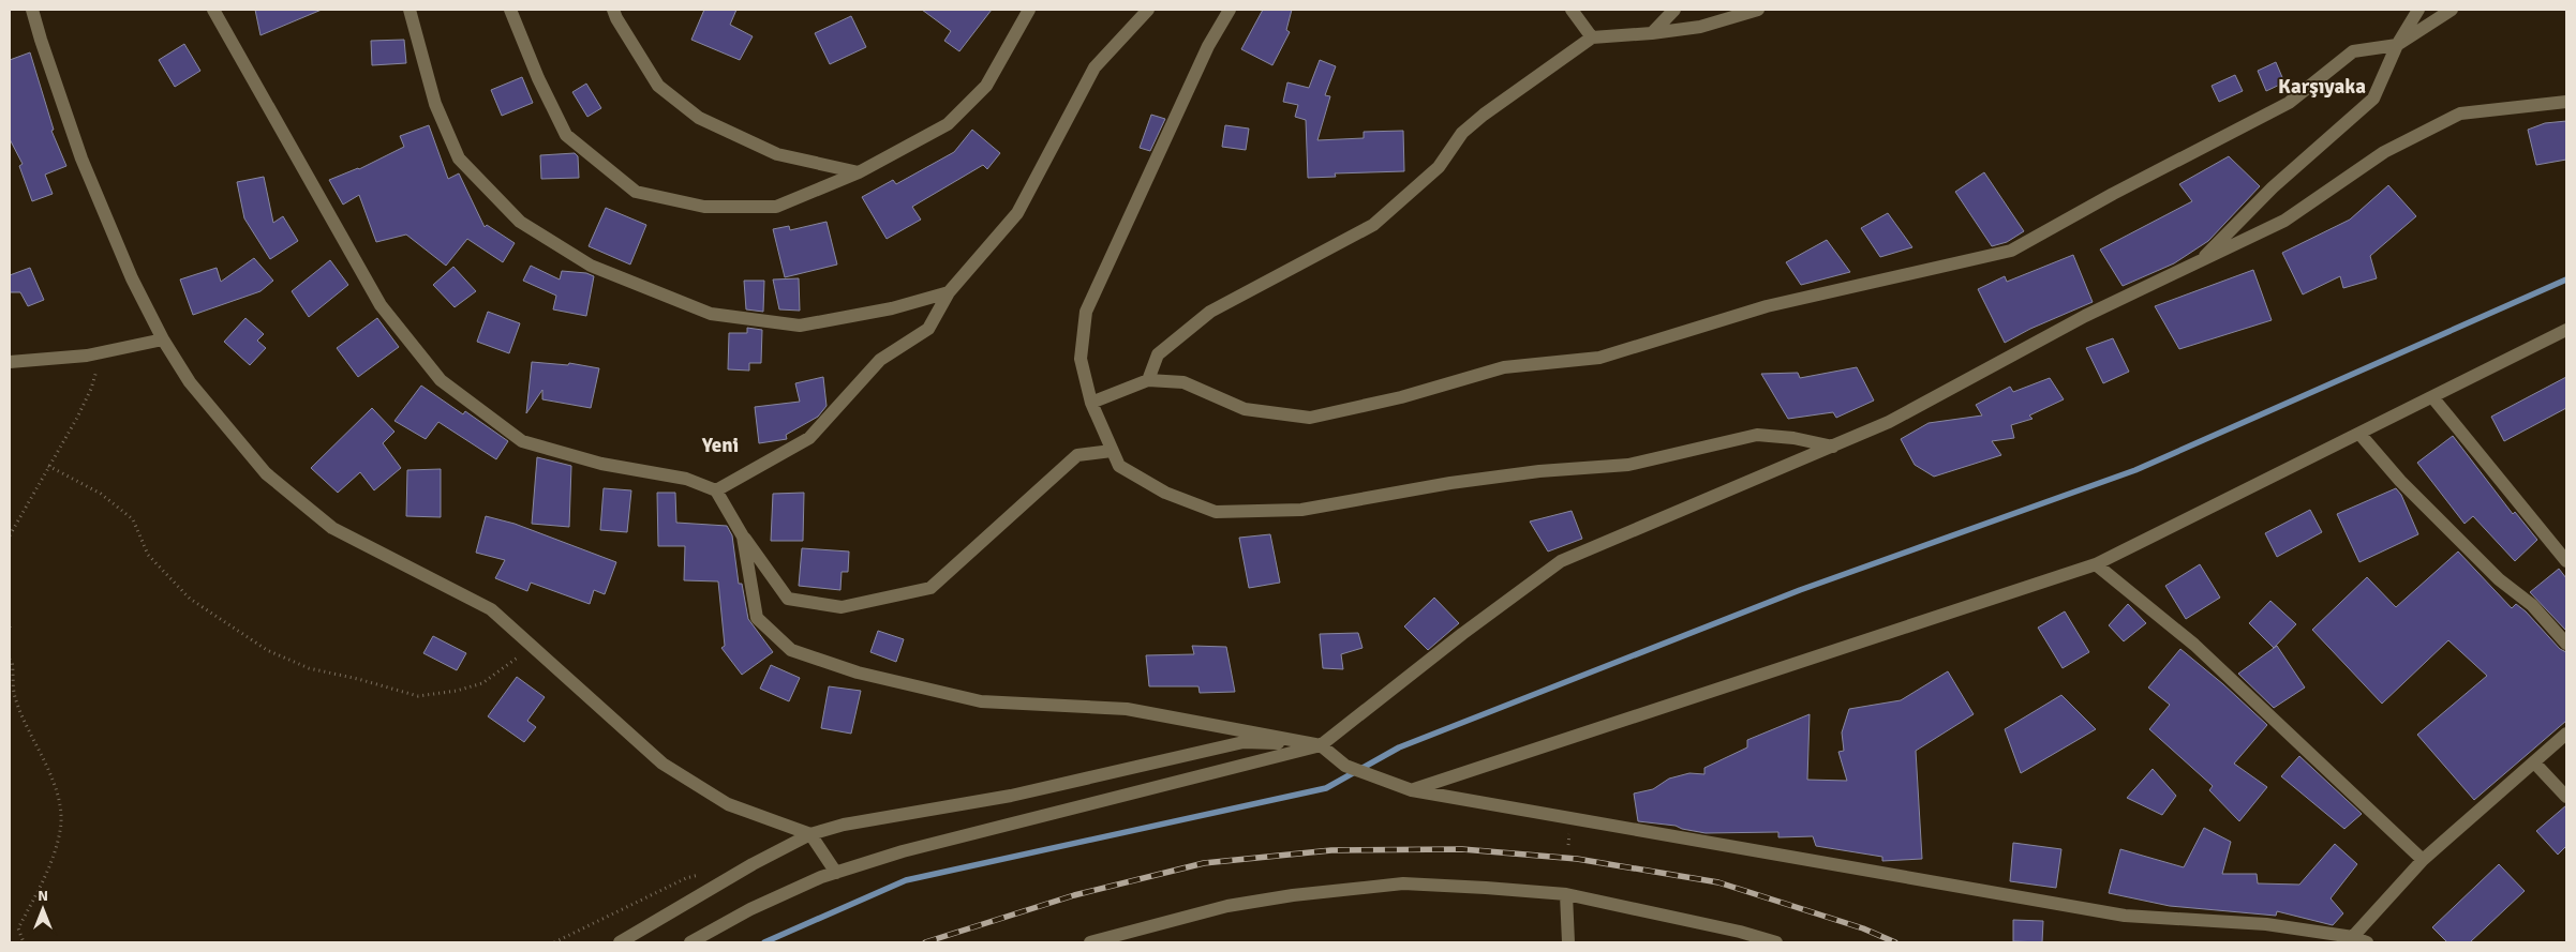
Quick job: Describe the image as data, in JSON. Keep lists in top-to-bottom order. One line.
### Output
{"districts":["Karşıyaka","Yeni"],"north":"top"}
